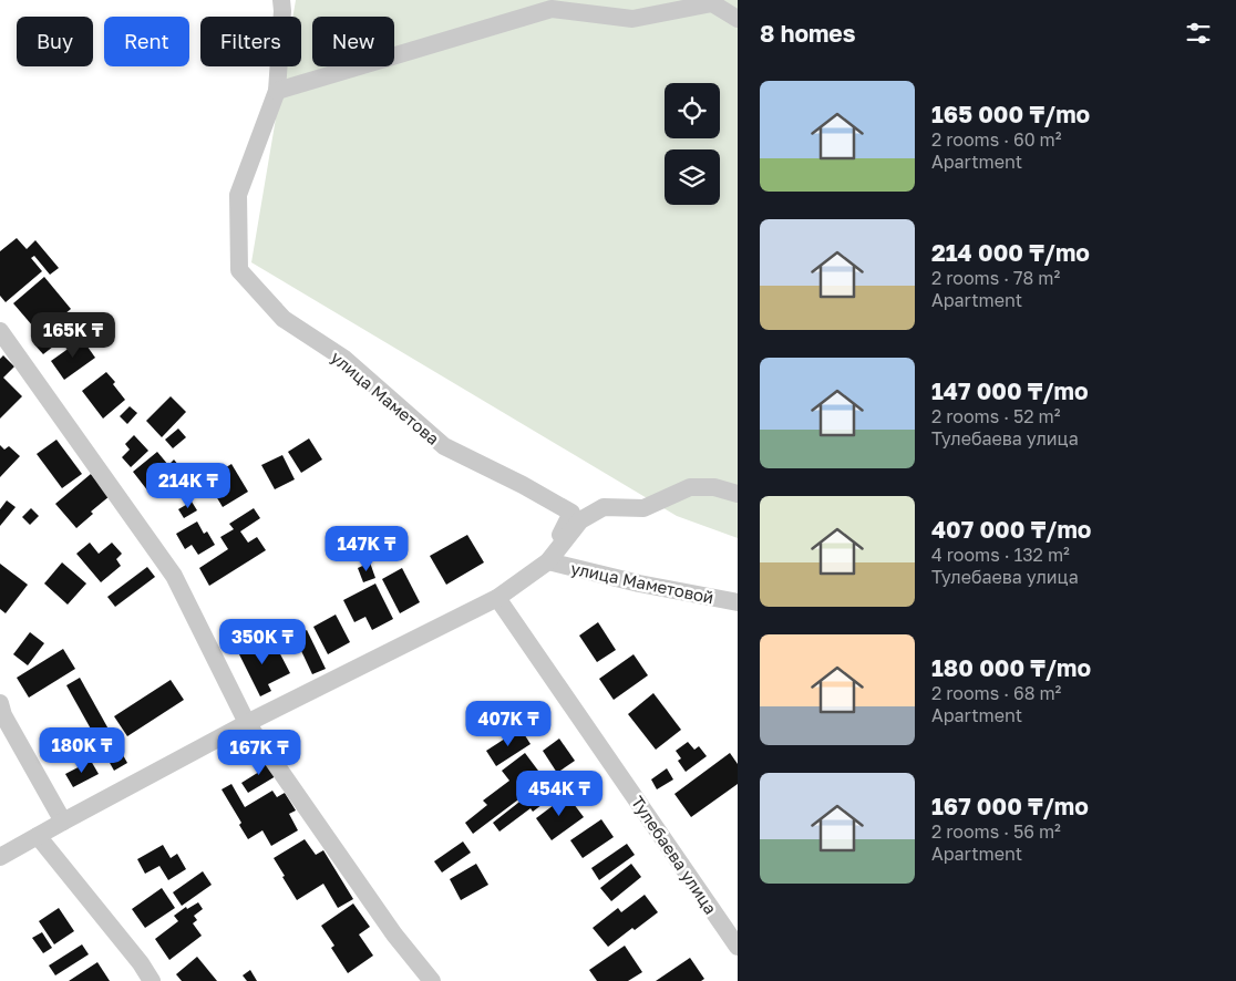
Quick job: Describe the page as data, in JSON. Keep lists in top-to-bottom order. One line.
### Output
{"streets":{"street":["улица Маметова","улица Маметовой","Тулебаева улица"]},"crossings":[["улица Маметова","улица Маметовой"]],"page":{"heading":"8 homes","chip":["Buy","Rent","Filters","New"],"list":[{"name":"165 000 ₸/mo","note":"2 rooms · 60 m² · Apartment"},{"name":"214 000 ₸/mo","note":"2 rooms · 78 m² · Apartment"},{"name":"147 000 ₸/mo","note":"2 rooms · 52 m² · Тулебаева улица"},{"name":"407 000 ₸/mo","note":"4 rooms · 132 m² · Тулебаева улица"},{"name":"180 000 ₸/mo","note":"2 rooms · 68 m² · Apartment"},{"name":"167 000 ₸/mo","note":"2 rooms · 56 m² · Apartment"}],"price":["165K ₸","214K ₸","147K ₸","350K ₸","407K ₸","180K ₸","167K ₸","454K ₸"]}}
